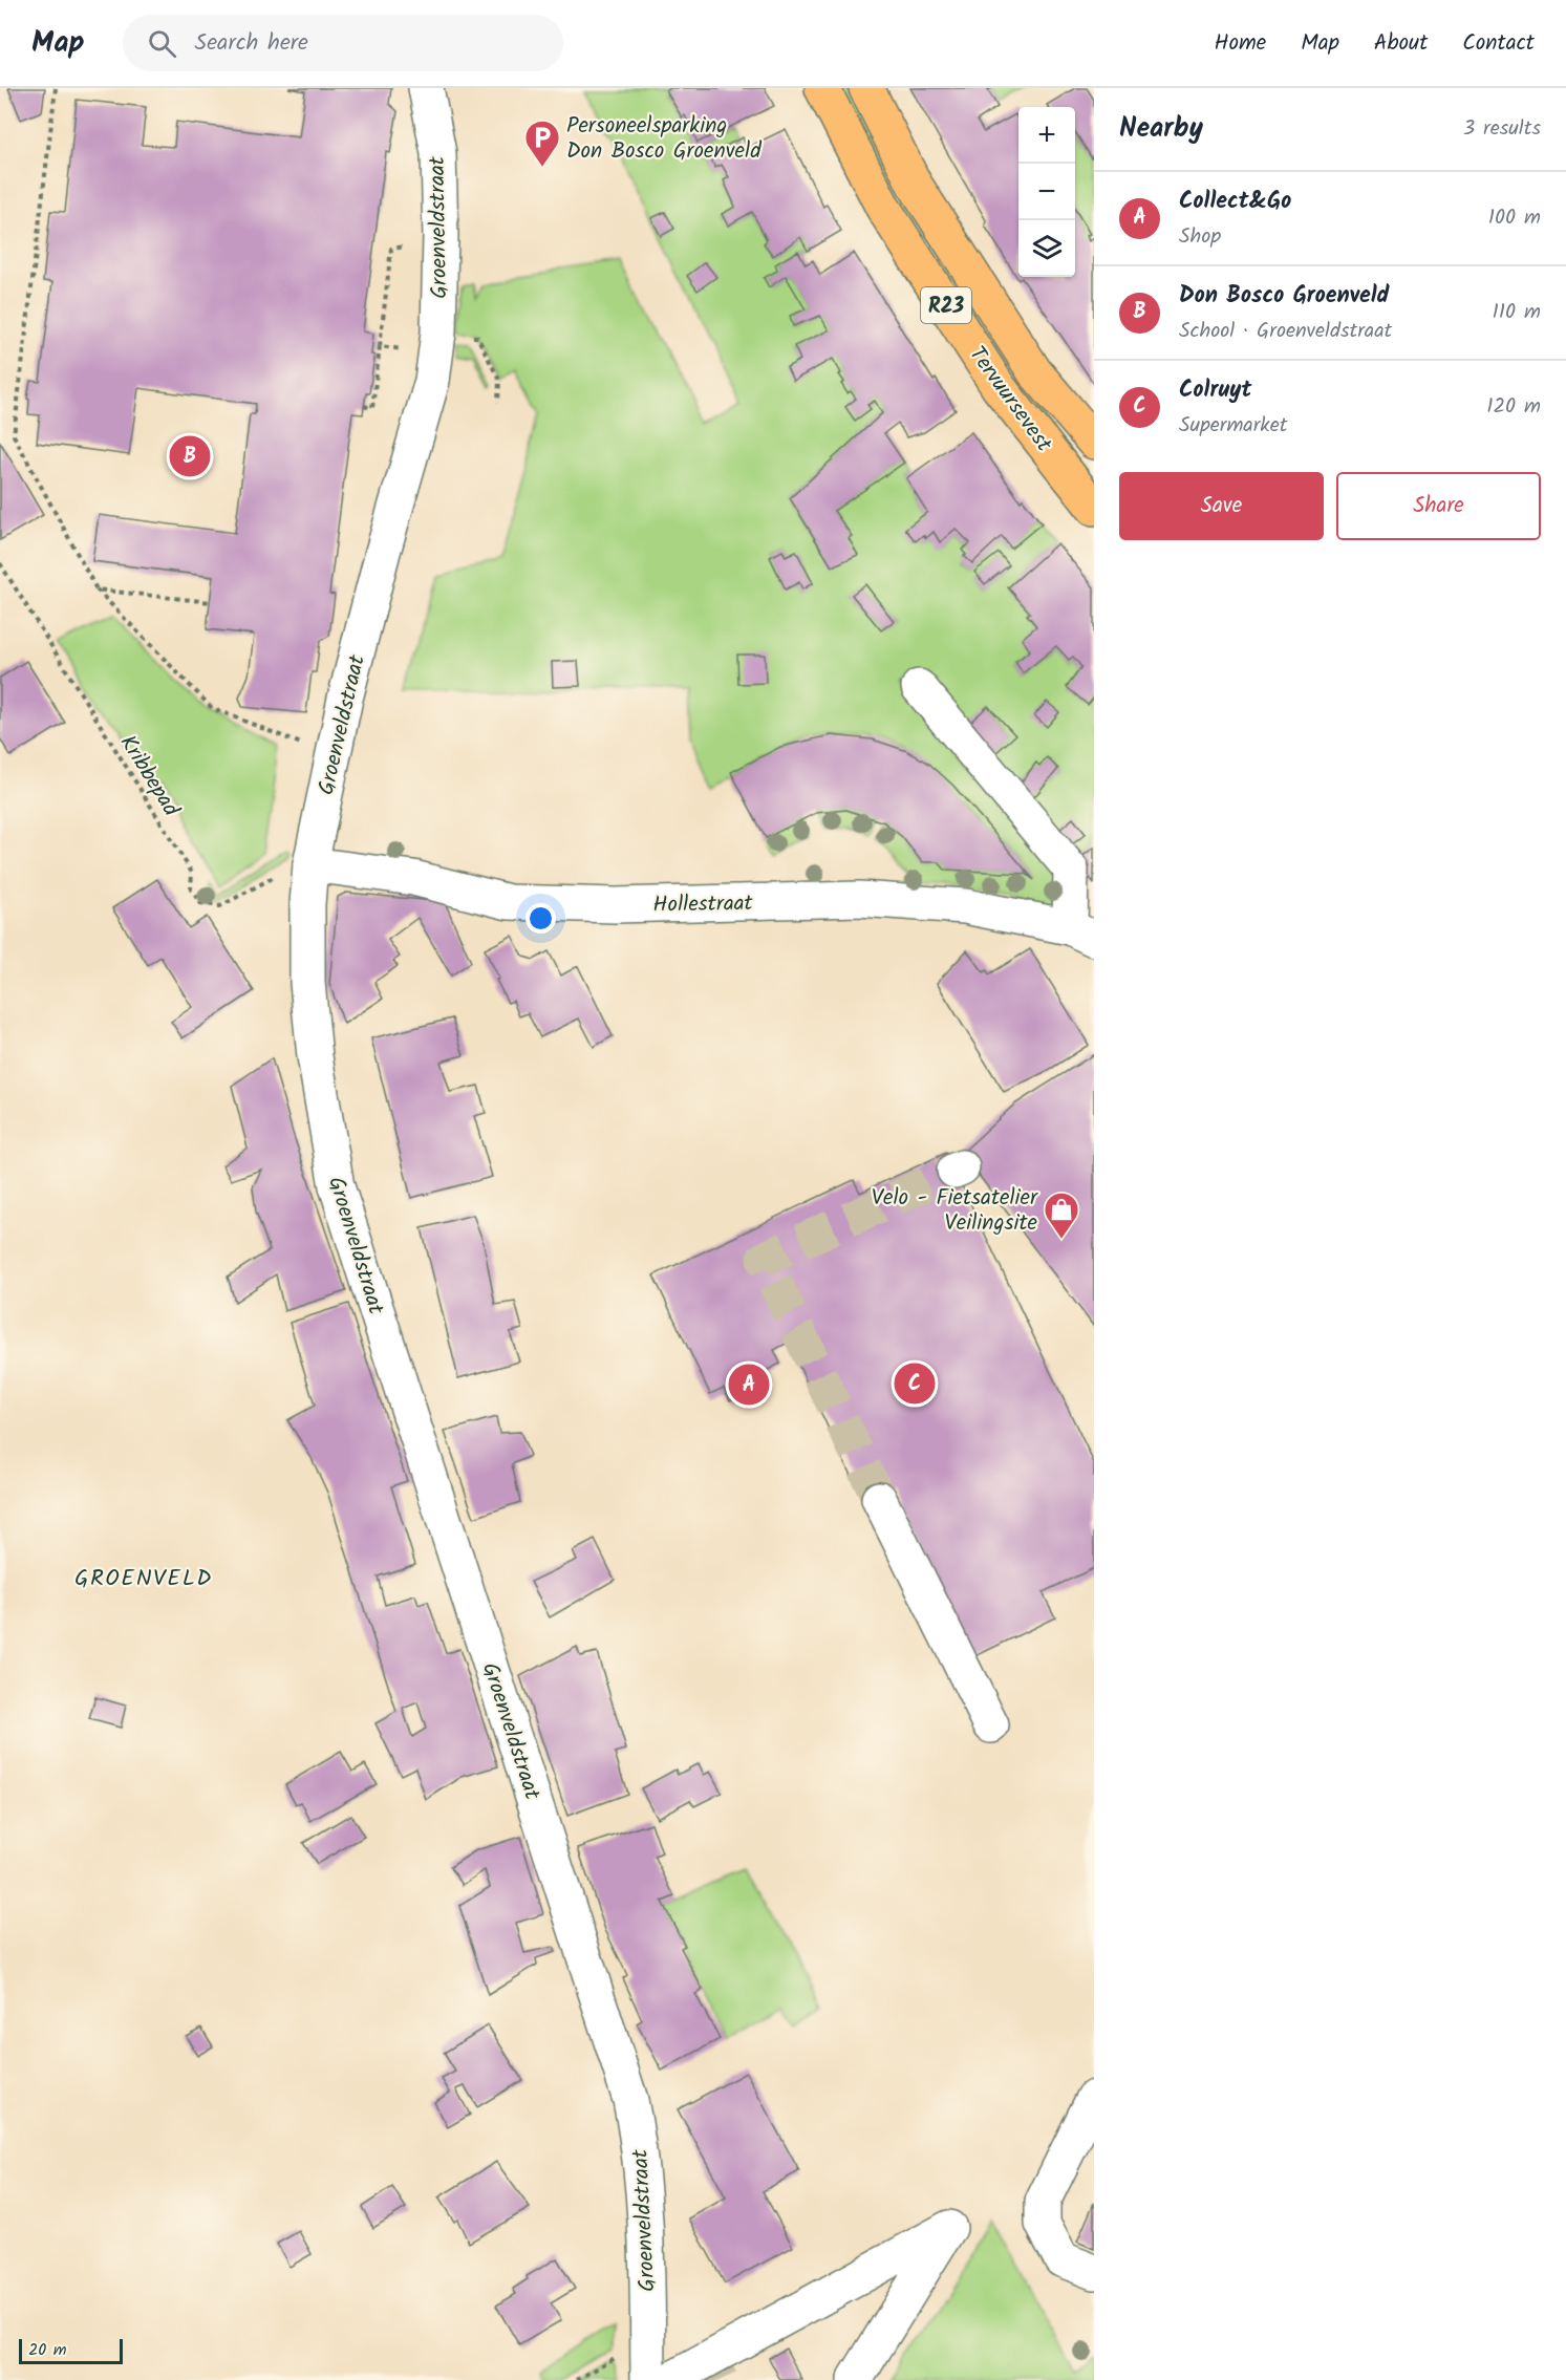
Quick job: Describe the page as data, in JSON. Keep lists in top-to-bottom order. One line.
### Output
{"streets":{"main road":["R23","Tervuursevest"],"street":["Groenveldstraat","Hollestraat"],"path":["Kribbepad"]},"crossings":[["Groenveldstraat","Kribbepad"],["Groenveldstraat","Hollestraat"],["Kribbepad","Hollestraat"]],"districts":["GROENVELD"],"places":{"parking":["Personeelsparking Don Bosco Groenveld"],"shop":["Velo - Fietsatelier Veilingsite"]},"scale_bar":"20 m","page":{"header":"Map","search":"Search here","nav":["Home","Map","About","Contact"],"heading":["Nearby","3 results"],"map_buttons":["+","−"],"list":[{"mark":"A","name":"Collect&Go","note":"Shop","value":"100 m"},{"mark":"B","name":"Don Bosco Groenveld","note":"School · Groenveldstraat","value":"110 m"},{"mark":"C","name":"Colruyt","note":"Supermarket","value":"120 m"}],"pins":["B","C","A"],"buttons":["Save","Share"],"scale":"20 m"}}
